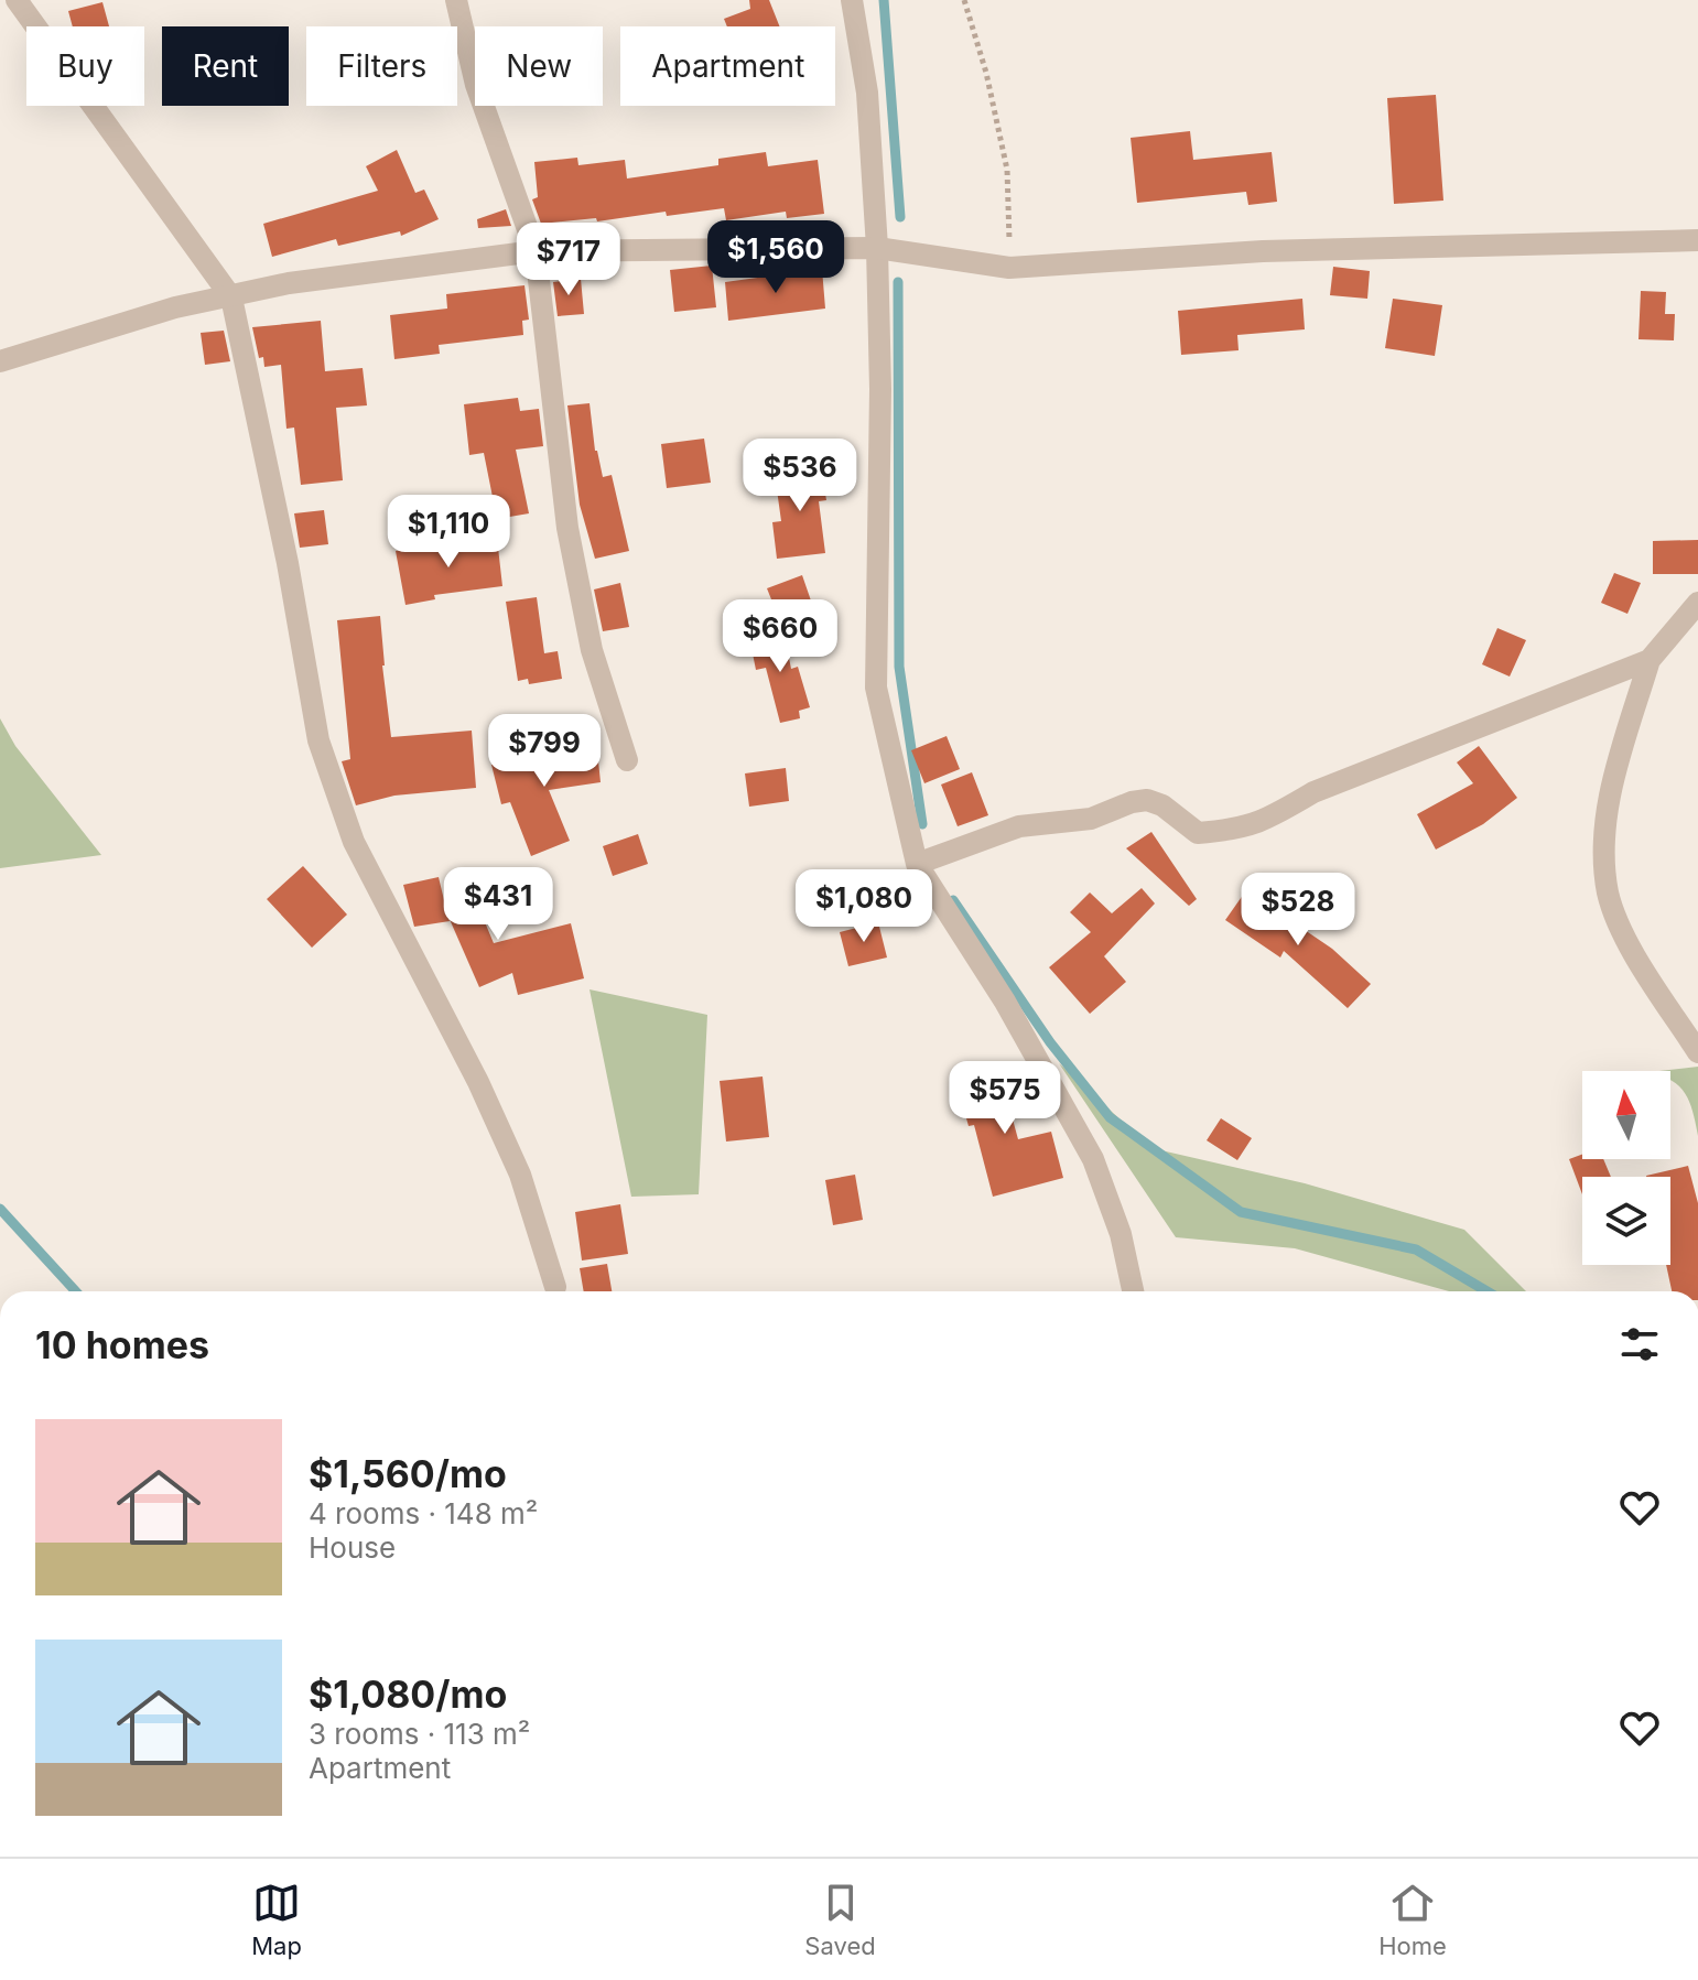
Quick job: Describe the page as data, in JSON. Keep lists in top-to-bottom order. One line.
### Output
{"north":"top","page":{"chip":["Buy","Rent","Filters","New","Apartment"],"price":["$1,560","$717","$536","$1,110","$660","$799","$431","$1,080","$528","$575"],"heading":"10 homes","list":[{"name":"$1,560/mo","note":"4 rooms · 148 m² · House"},{"name":"$1,080/mo","note":"3 rooms · 113 m² · Apartment"}],"tabs":["Map","Saved","Home"]}}
